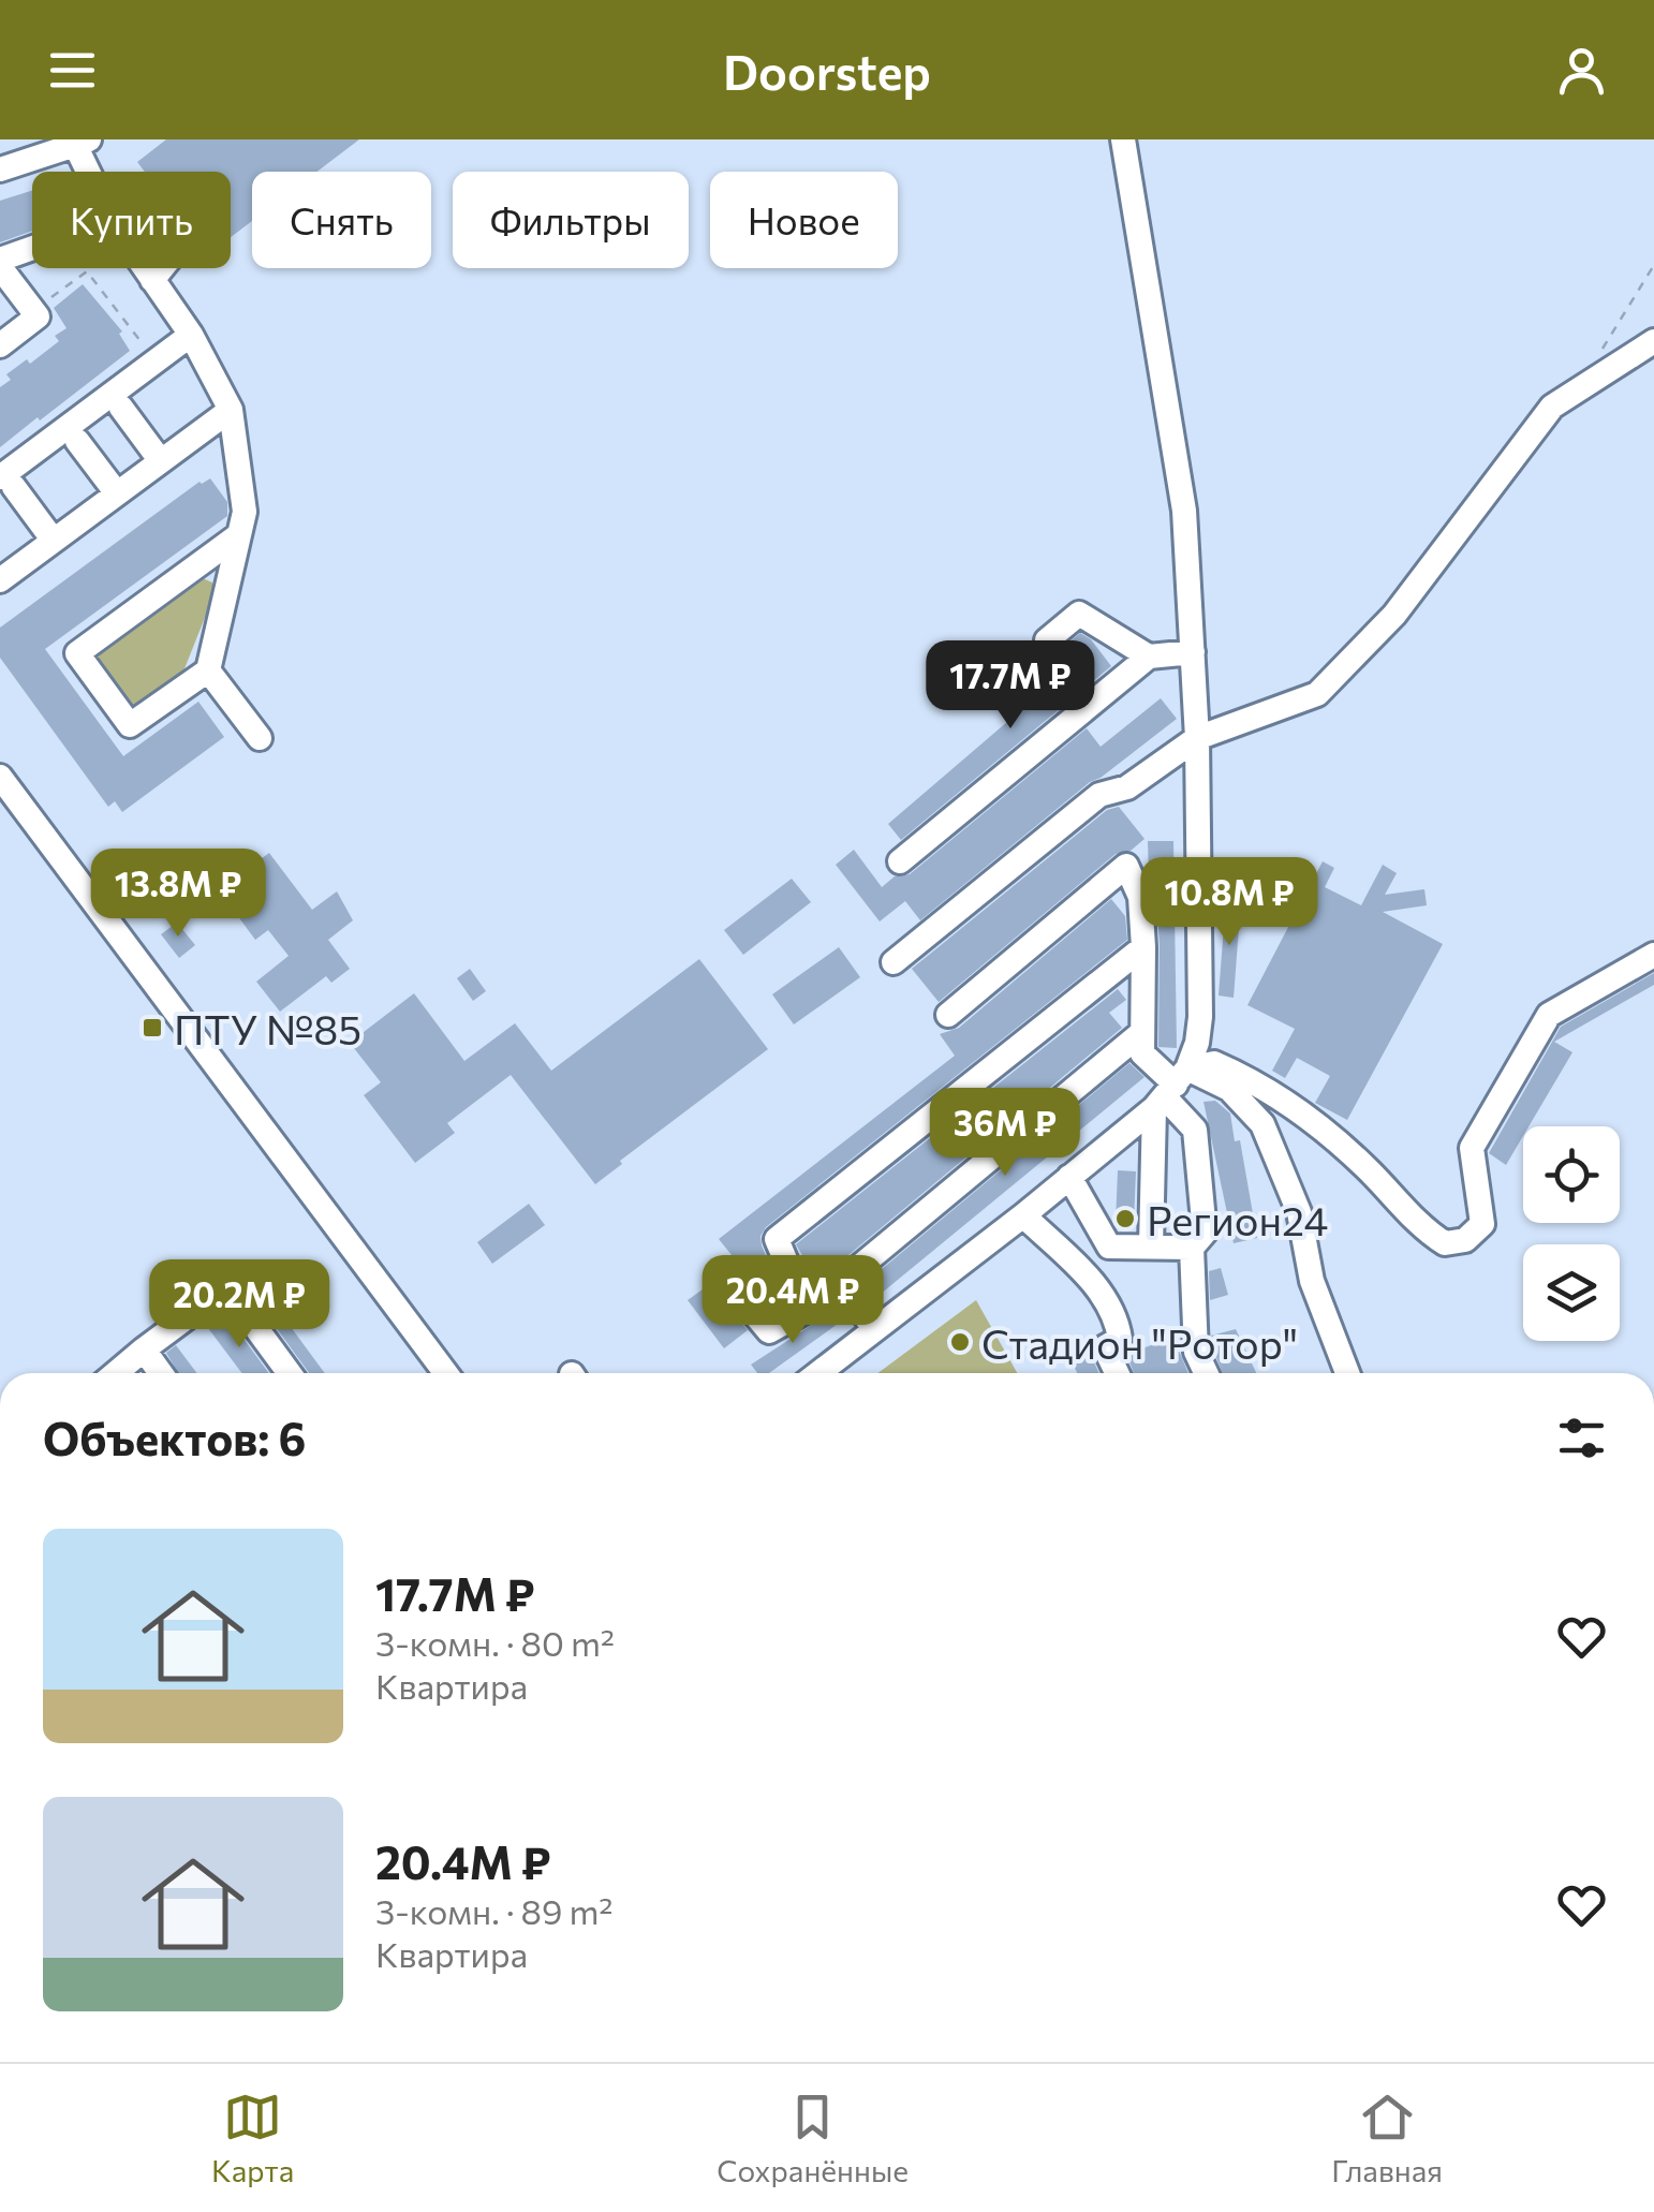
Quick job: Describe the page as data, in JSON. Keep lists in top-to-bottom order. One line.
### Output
{"places":{"transit":["ПТУ №85"],"other":["Регион24","Стадион \"Ротор\""]},"page":{"header":"Doorstep","chip":["Купить","Снять","Фильтры","Новое"],"price":["17.7M ₽","13.8M ₽","10.8M ₽","36M ₽","20.4M ₽","20.2M ₽"],"heading":"Объектов: 6","list":[{"name":"17.7M ₽","note":"3-комн. · 80 m² · Квартира"},{"name":"20.4M ₽","note":"3-комн. · 89 m² · Квартира"}],"tabs":["Карта","Сохранённые","Главная"]}}
